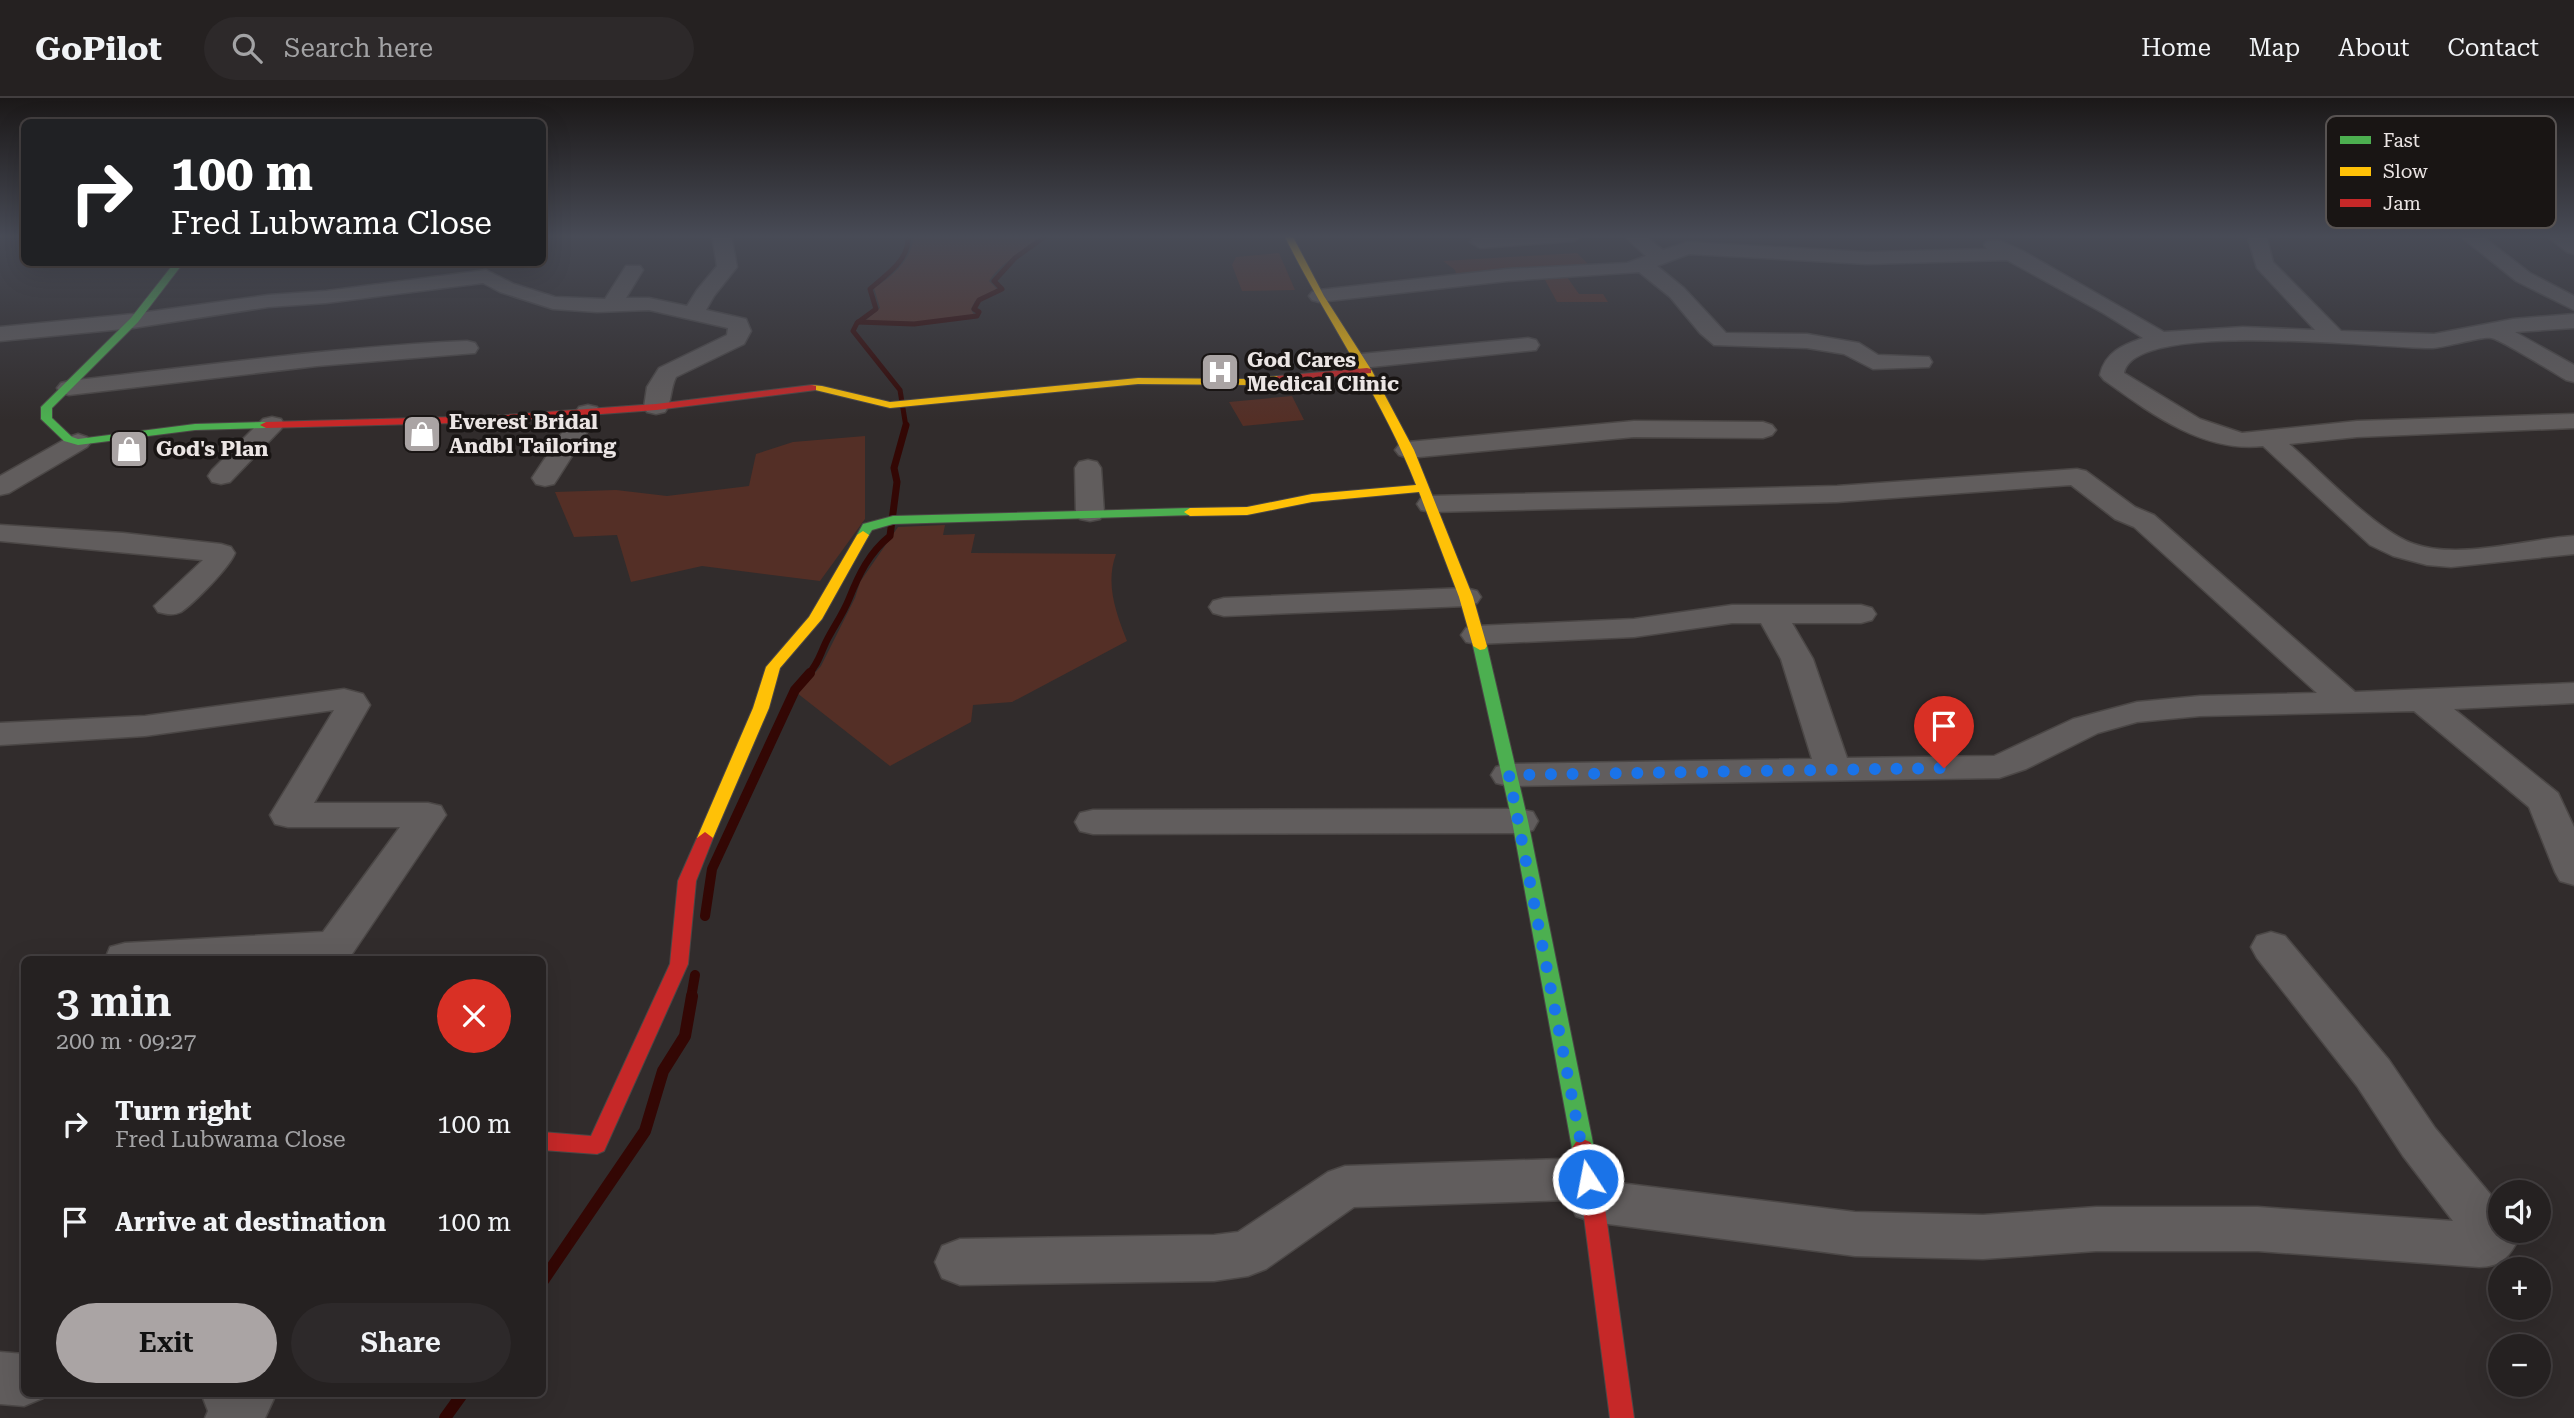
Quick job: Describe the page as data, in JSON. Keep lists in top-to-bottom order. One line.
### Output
{"places":{"hospital":["God Cares Medical Clinic"],"shop":["Everest Bridal Andbl Tailoring","God's Plan"]},"legend":["Fast","Slow","Jam"],"page":{"header":"GoPilot","search":"Search here","nav":["Home","Map","About","Contact"],"turn":["100 m","Fred Lubwama Close"],"heading":["3 min","200 m · 09:27"],"list":[{"name":"Turn right","note":"Fred Lubwama Close","value":"100 m"},{"name":"Arrive at destination","value":"100 m"}],"map_buttons":["+","−"],"buttons":["Exit","Share"]}}
